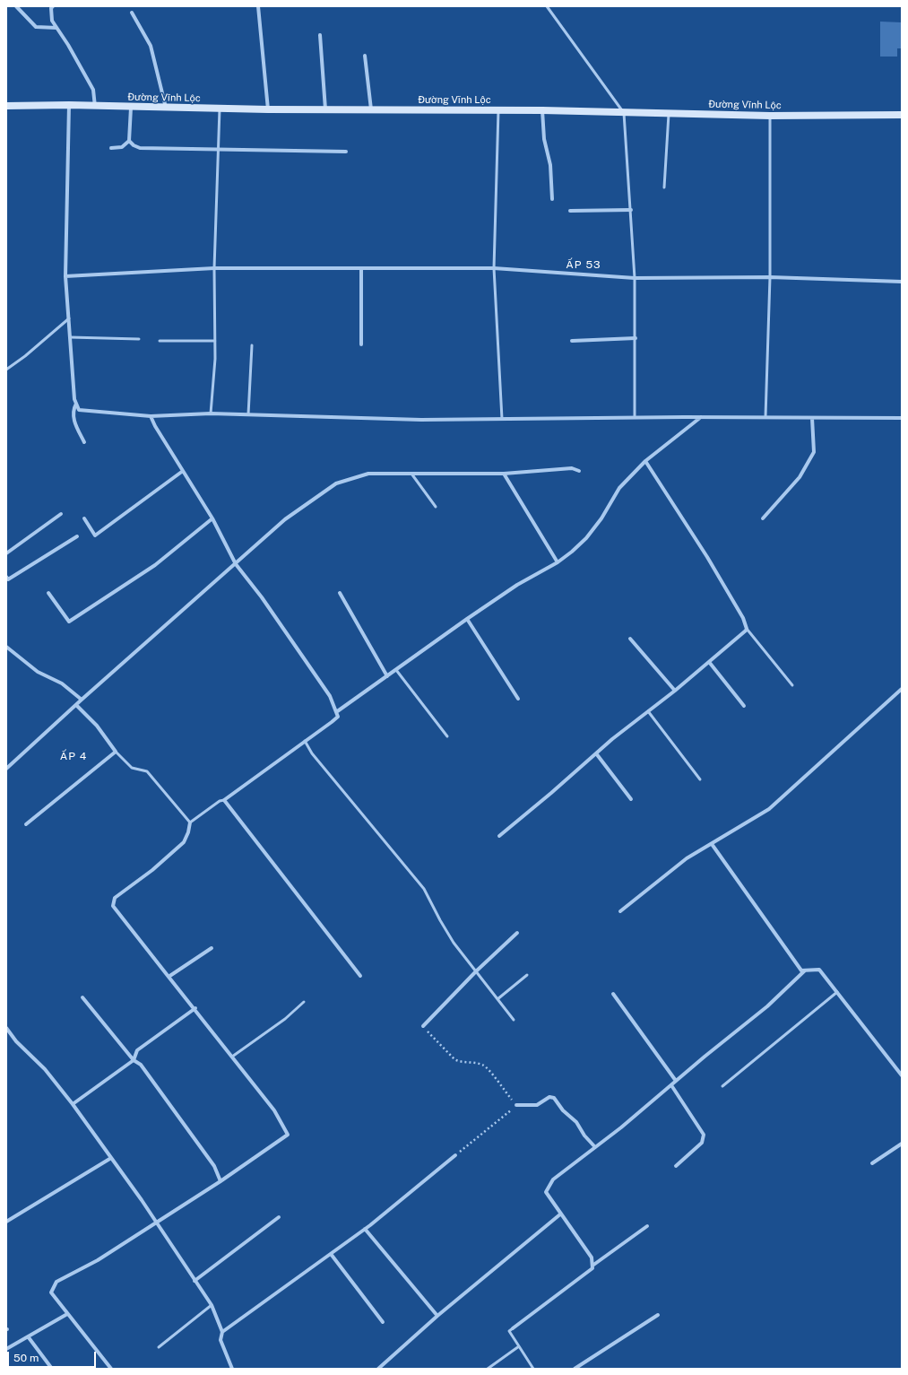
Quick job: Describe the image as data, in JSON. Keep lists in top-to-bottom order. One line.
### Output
{"streets":{"main road":["Đường Vĩnh Lộc"]},"districts":["ẤP 53","ẤP 4"],"scale_bar":"50 m"}
